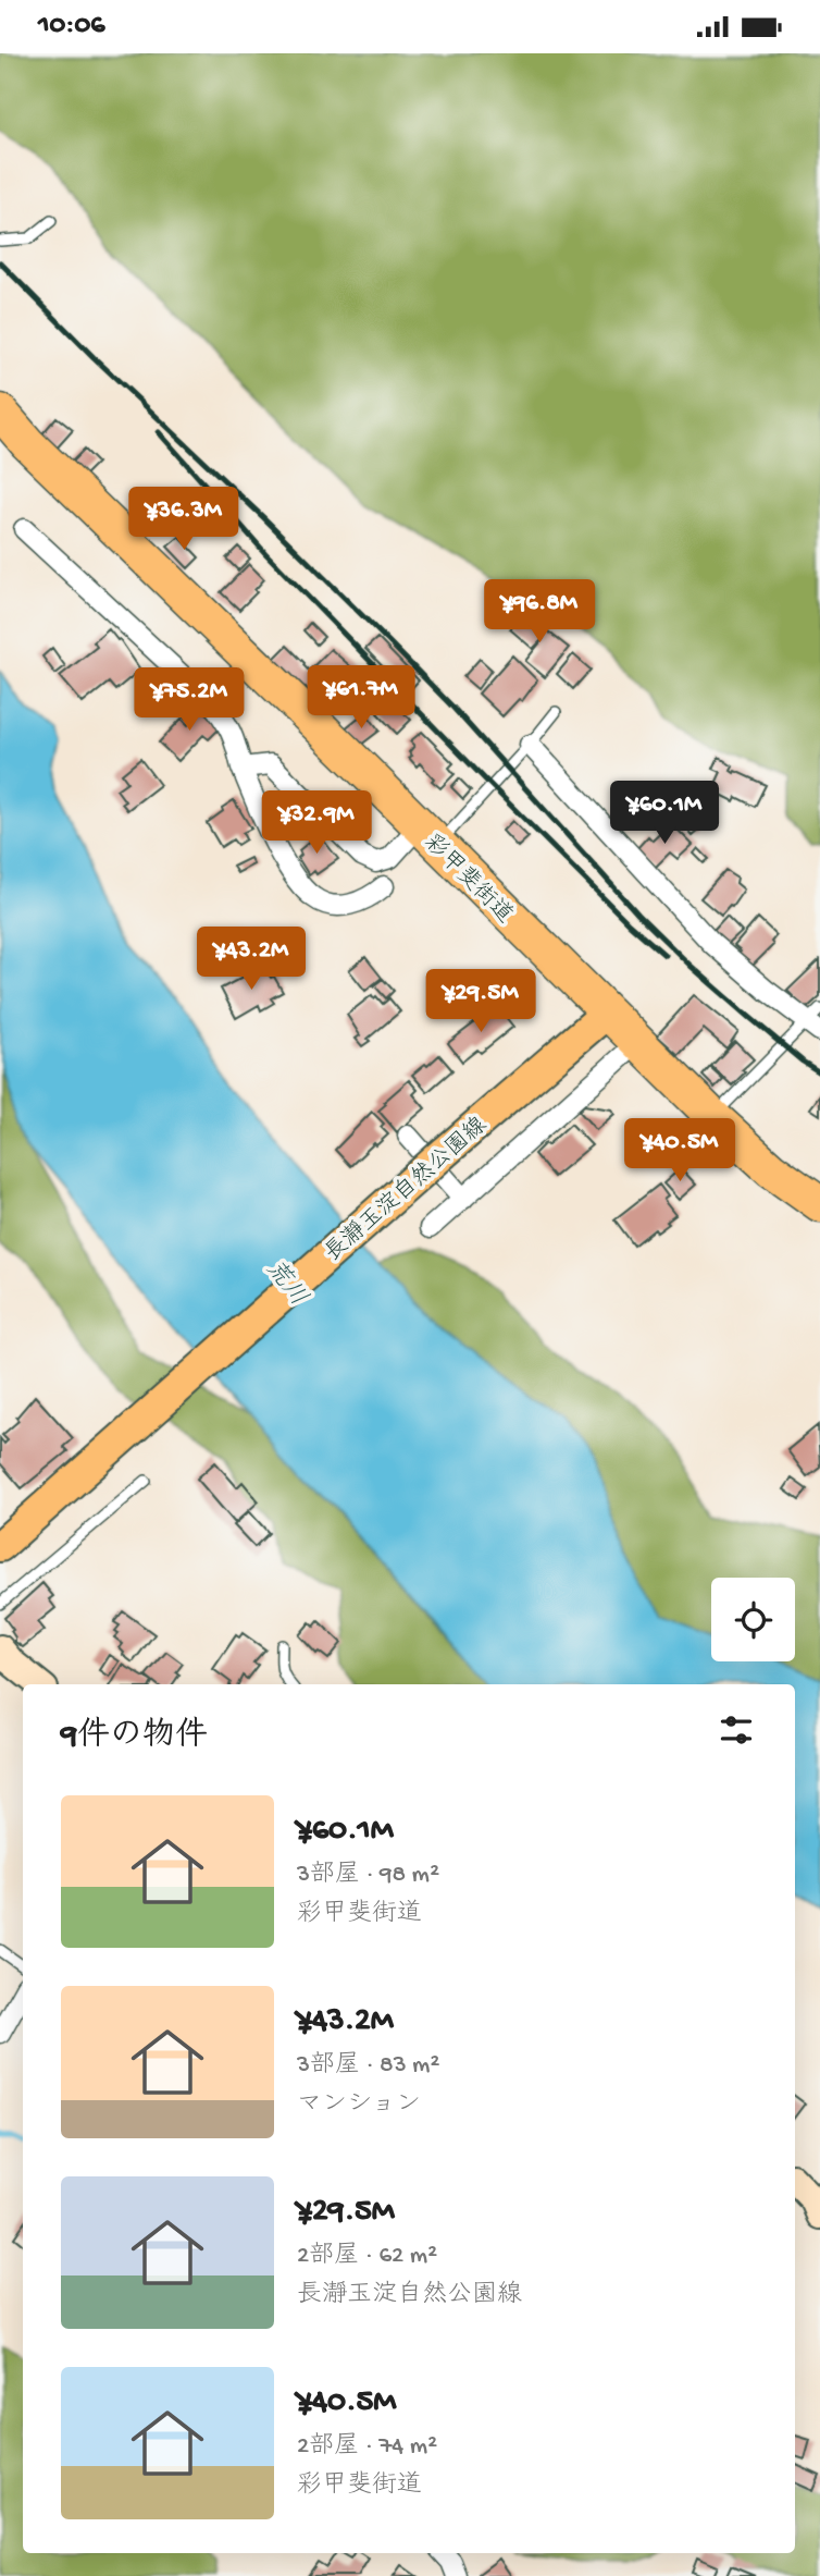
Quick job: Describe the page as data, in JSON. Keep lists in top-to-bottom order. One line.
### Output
{"streets":{"highway":["彩甲斐街道"],"main road":["長瀞玉淀自然公園線"]},"crossings":[["彩甲斐街道","長瀞玉淀自然公園線"]],"water":["荒川"],"page":{"status":"10:06","price":["¥36.3M","¥96.8M","¥61.7M","¥75.2M","¥60.1M","¥32.9M","¥43.2M","¥29.5M","¥40.5M"],"heading":"9件の物件","list":[{"name":"¥60.1M","note":"3部屋 · 98 m² · 彩甲斐街道"},{"name":"¥43.2M","note":"3部屋 · 83 m² · マンション"},{"name":"¥29.5M","note":"2部屋 · 62 m² · 長瀞玉淀自然公園線"},{"name":"¥40.5M","note":"2部屋 · 74 m² · 彩甲斐街道"}]}}
